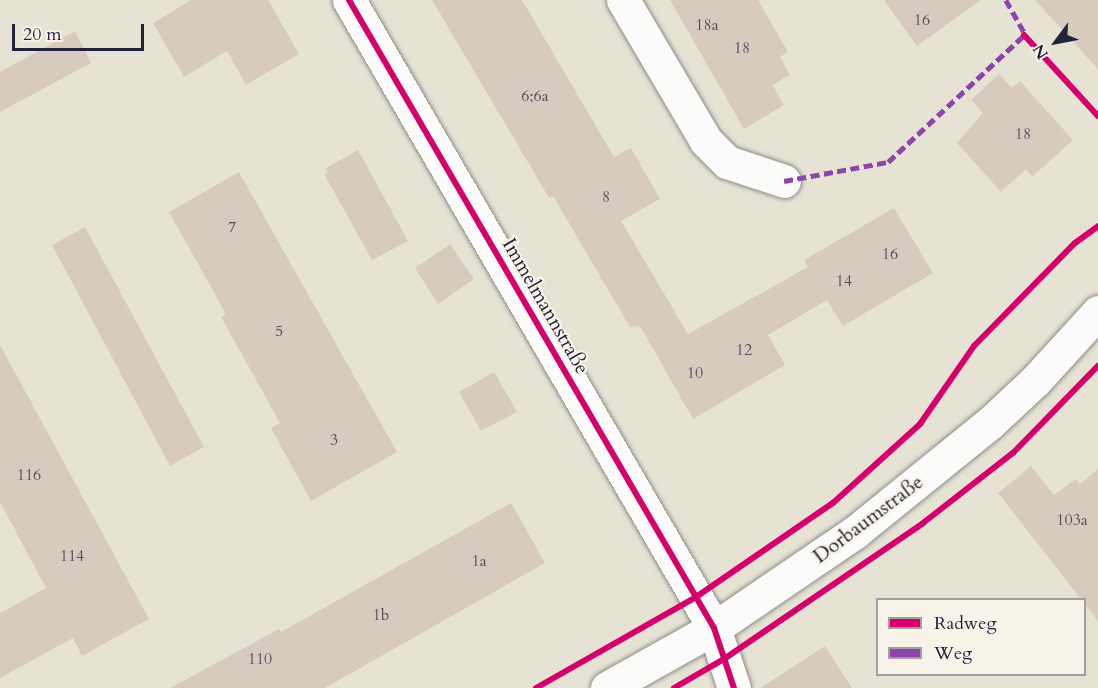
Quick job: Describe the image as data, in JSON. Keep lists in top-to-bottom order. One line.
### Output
{"streets":{"street":["Immelmannstraße","Dorbaumstraße"]},"crossings":[["Immelmannstraße","Dorbaumstraße"]],"house_numbers":["16","18a","18","6;6a","18","8","7","16","14","5","12","10","3","116","103a","114","1a","1b","110"],"legend":["Radweg","Weg"],"scale_bar":"20 m","north":"bottom left"}
